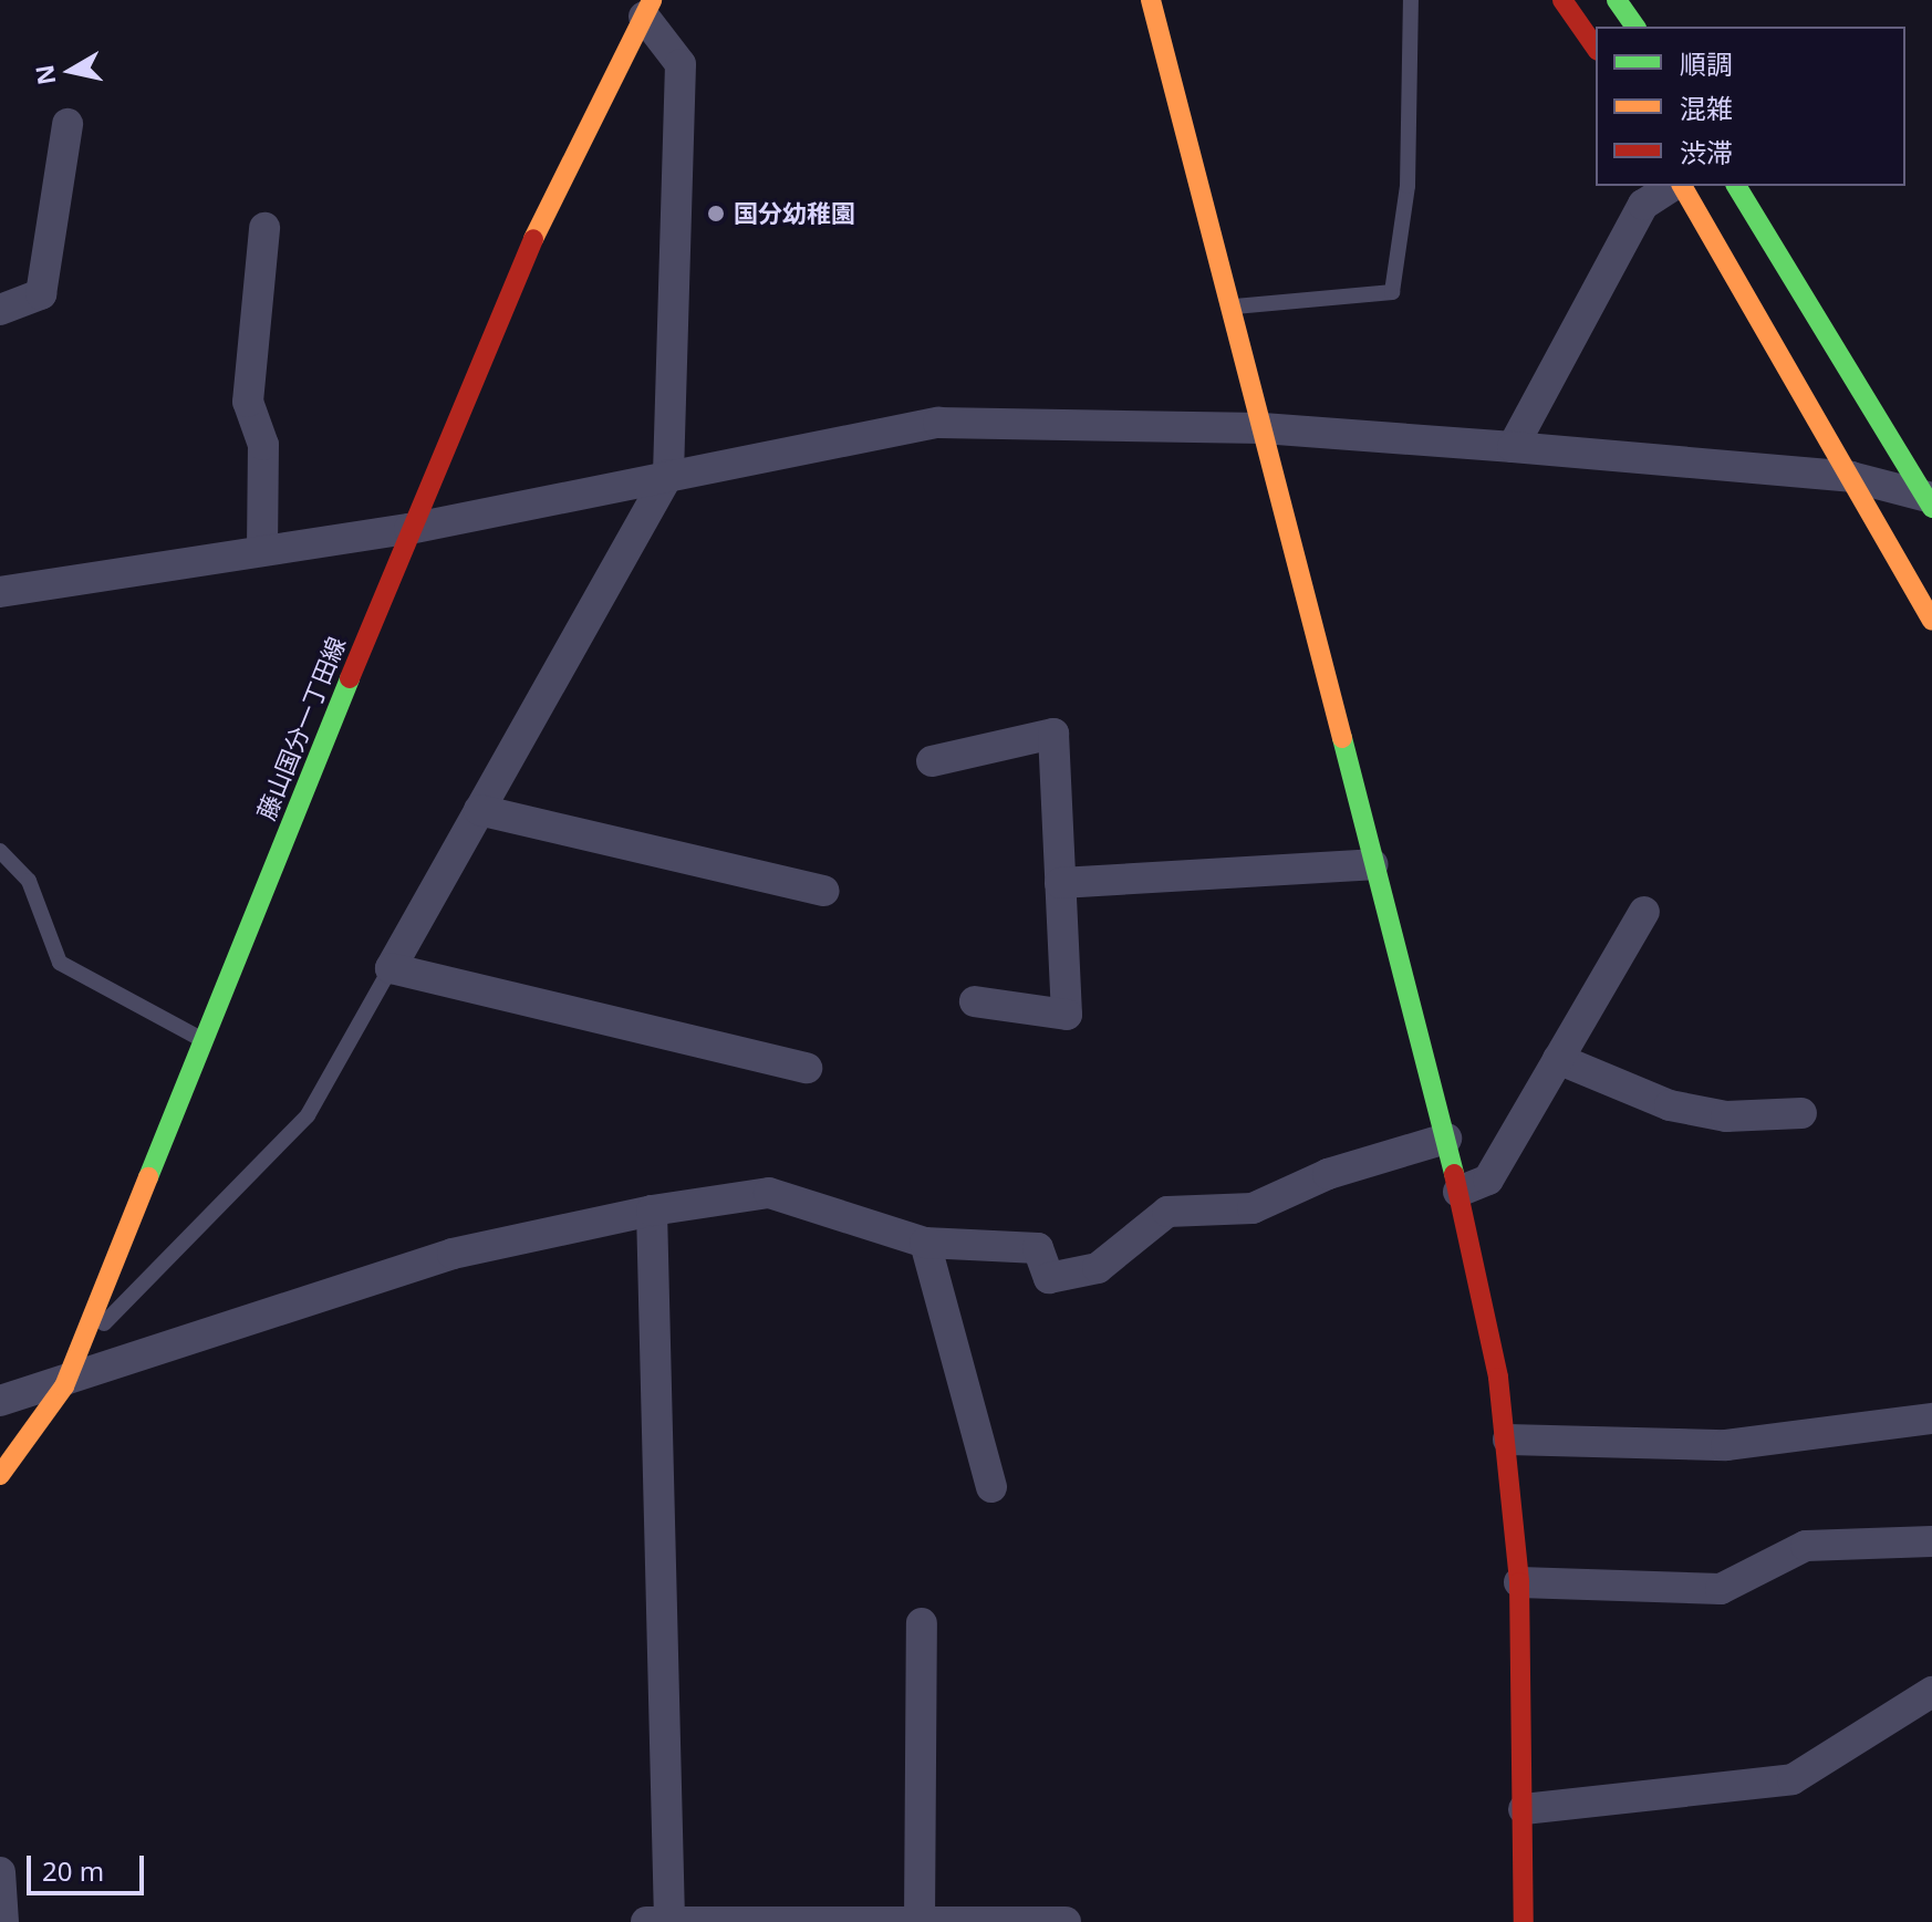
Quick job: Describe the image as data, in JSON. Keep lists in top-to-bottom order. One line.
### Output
{"streets":{"street":["藤山国分一丁田線"]},"places":["国分幼稚園"],"legend":["順調","混雑","渋滞"],"scale_bar":"20 m","north":"left"}
